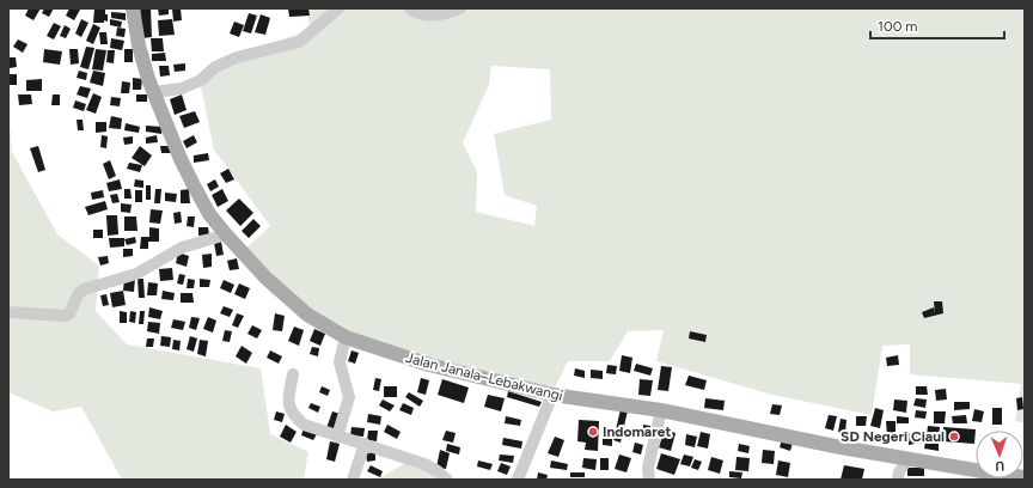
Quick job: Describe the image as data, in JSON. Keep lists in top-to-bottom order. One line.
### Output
{"streets":{"main road":["Jalan Janala–Lebakwangi"]},"places":["Indomaret","SD Negeri Ciaul"],"scale_bar":"100 m","north":"bottom"}
